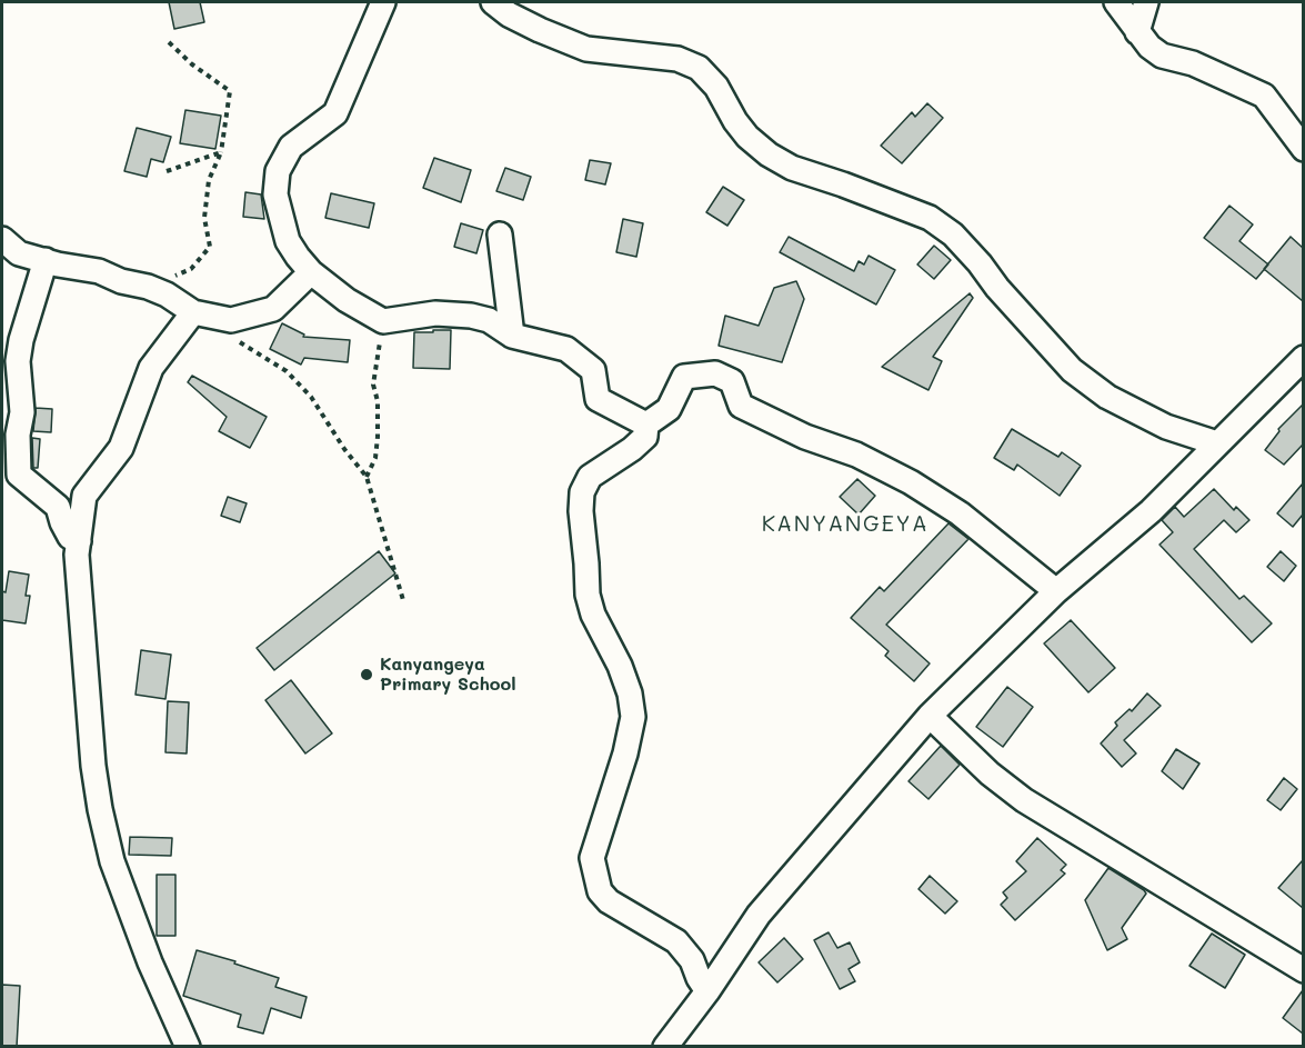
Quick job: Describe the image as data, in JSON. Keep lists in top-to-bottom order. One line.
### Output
{"districts":["KANYANGEYA"],"places":["Kanyangeya Primary School"]}
